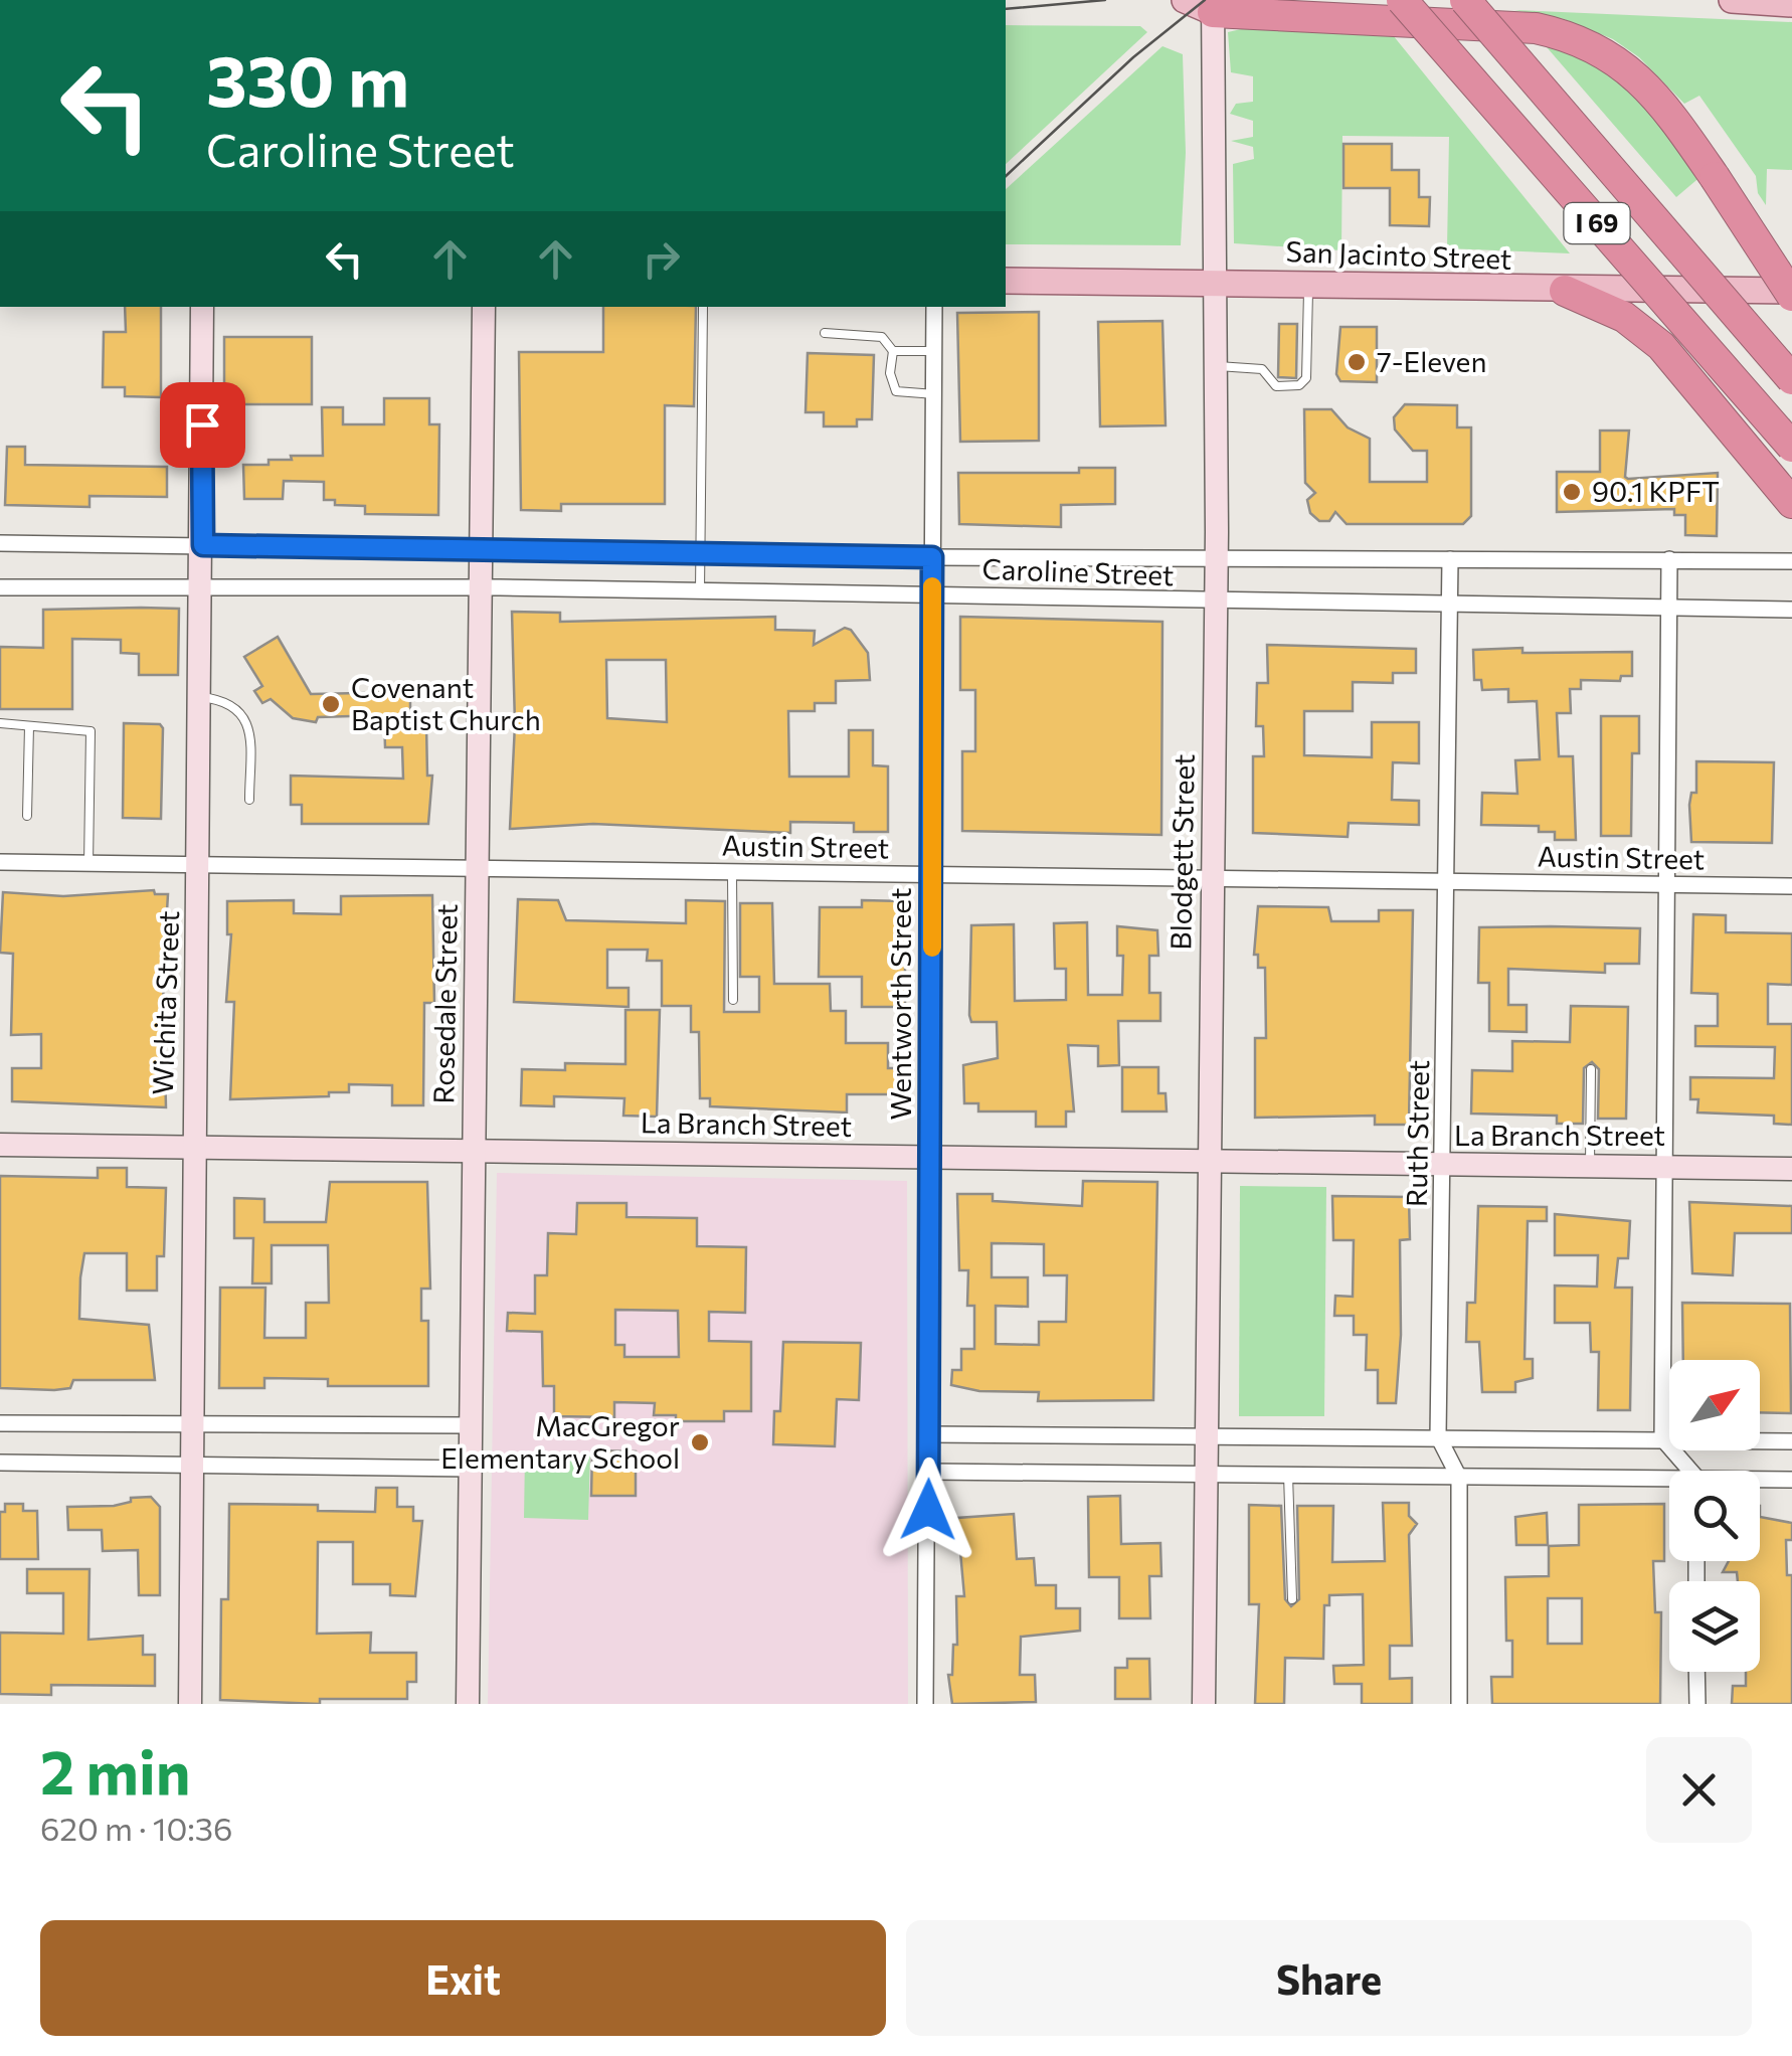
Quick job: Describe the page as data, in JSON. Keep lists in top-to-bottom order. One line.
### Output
{"streets":{"highway":["I 69"],"main road":["San Jacinto Street"],"street":["Caroline Street","Austin Street","Blodgett Street","Wichita Street","Rosedale Street","Wentworth Street","La Branch Street","Ruth Street"]},"crossings":[["San Jacinto Street","Blodgett Street"],["Caroline Street","Blodgett Street"],["Caroline Street","Wichita Street"],["Caroline Street","Rosedale Street"],["Caroline Street","Wentworth Street"],["Caroline Street","Ruth Street"],["Austin Street","Blodgett Street"],["Austin Street","Wichita Street"],["Austin Street","Rosedale Street"],["Austin Street","Wentworth Street"],["Austin Street","Ruth Street"],["Blodgett Street","La Branch Street"],["Wichita Street","La Branch Street"],["Rosedale Street","La Branch Street"],["Wentworth Street","La Branch Street"],["La Branch Street","Ruth Street"]],"places":["7-Eleven","90.1 KPFT","Covenant Baptist Church","MacGregor Elementary School"],"north":"top right","page":{"turn":["330 m","Caroline Street"],"heading":["2 min","620 m · 10:36"],"buttons":["Exit","Share"]}}
